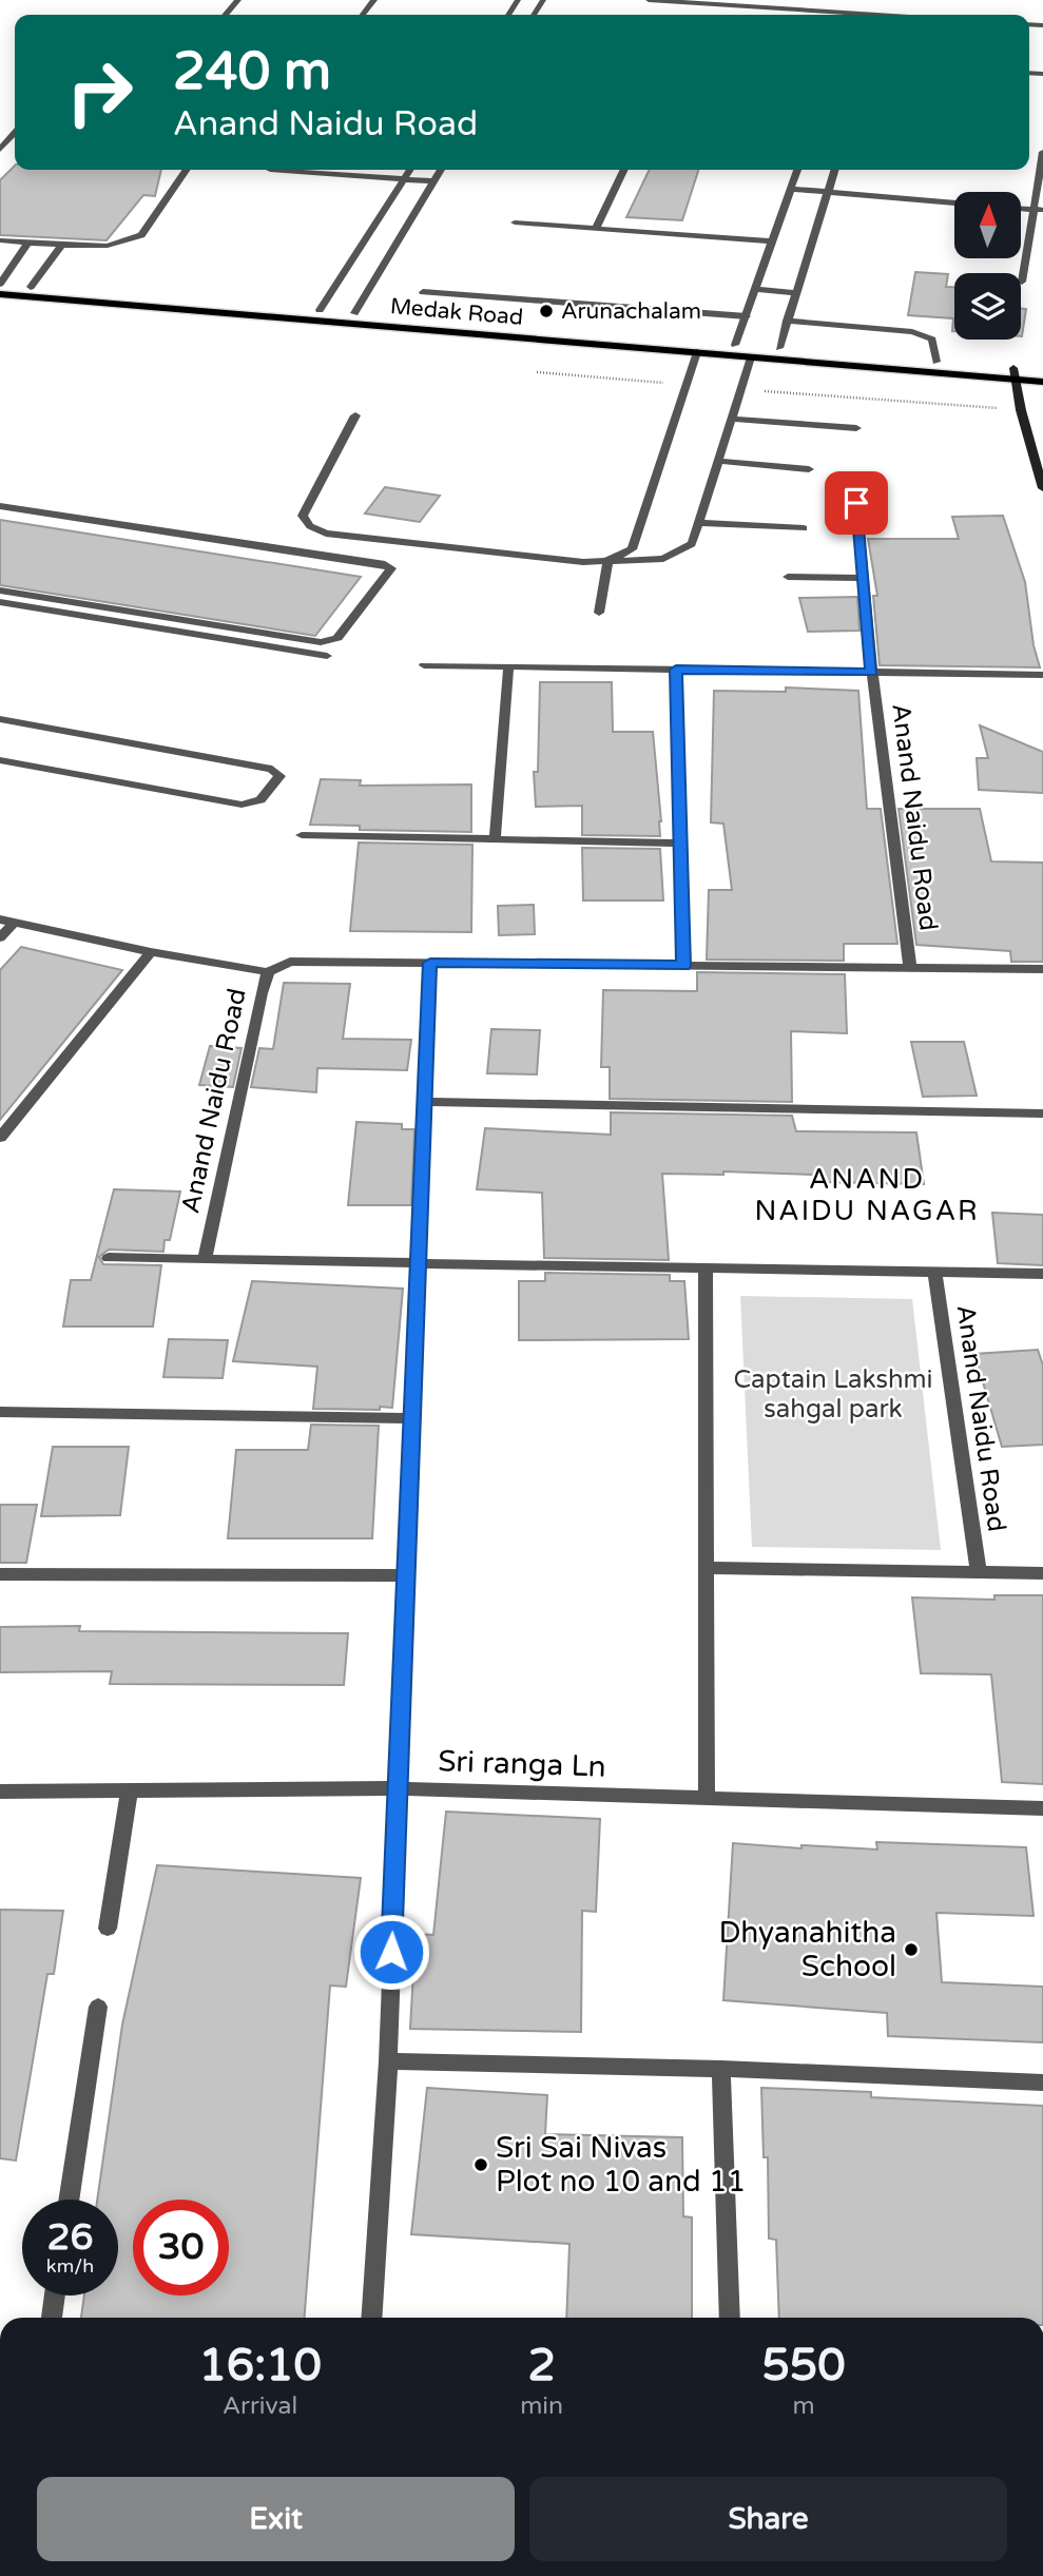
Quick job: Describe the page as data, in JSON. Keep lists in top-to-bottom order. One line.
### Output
{"streets":{"main road":["Medak Road"],"street":["Anand Naidu Road","Sri ranga Ln"]},"districts":["ANAND NAIDU NAGAR"],"parks":["Captain Lakshmi sahgal park"],"places":["Arunachalam","Dhyanahitha School","Sri Sai Nivas Plot no 10 and 11"],"north":"top","page":{"turn":["240 m","Anand Naidu Road"],"speed":"26 km/h","limit":"30","eta":["16:10","Arrival","2","min","550","m"],"buttons":["Exit","Share"]}}
